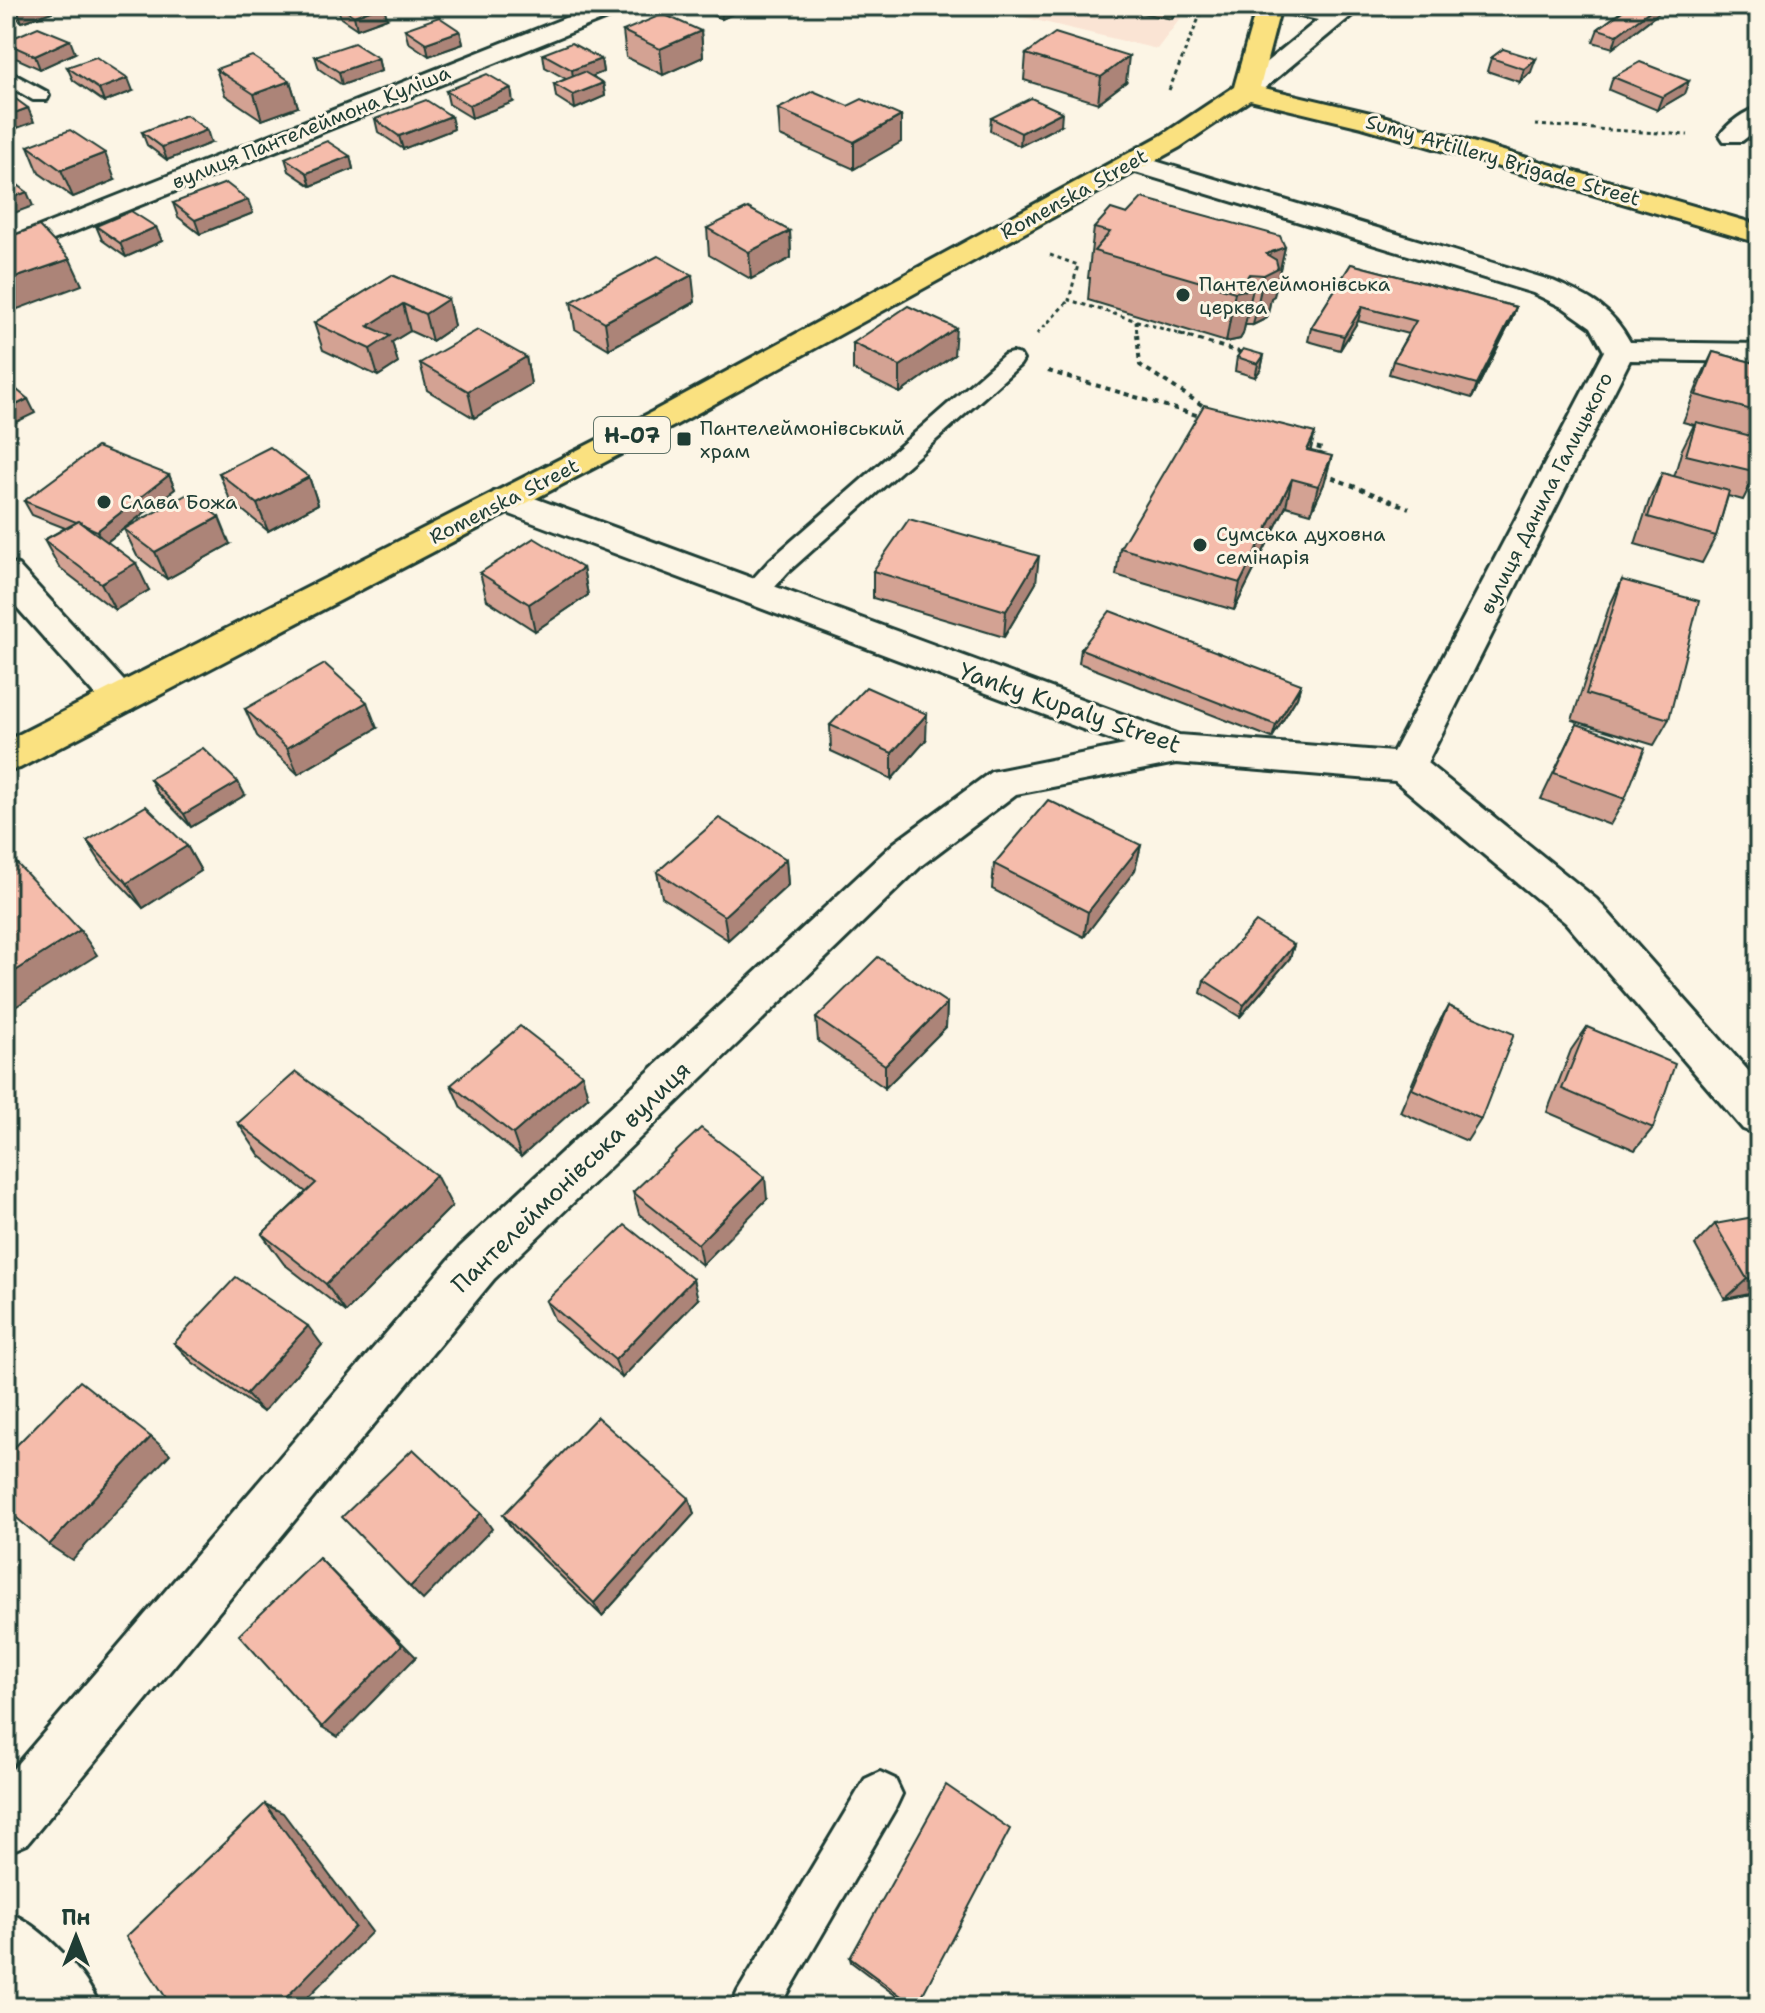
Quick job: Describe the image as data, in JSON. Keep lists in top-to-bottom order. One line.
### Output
{"streets":{"main road":["Sumy Artillery Brigade Street","Romenska Street","Н-07"],"street":["вулиця Пантелеймона Куліша","вулиця Данила Галицького","Yanky Kupaly Street","Пантелеймонівська вулиця"]},"crossings":[["Sumy Artillery Brigade Street","Romenska Street"],["Romenska Street","вулиця Данила Галицького"],["Romenska Street","Yanky Kupaly Street"],["вулиця Данила Галицького","Yanky Kupaly Street"],["Yanky Kupaly Street","Пантелеймонівська вулиця"]],"places":{"other":["Пантелеймонівська церква","Слава Божа","Сумська духовна семінарія"],"transit":["Пантелеймонівський храм"]},"north":"top"}
